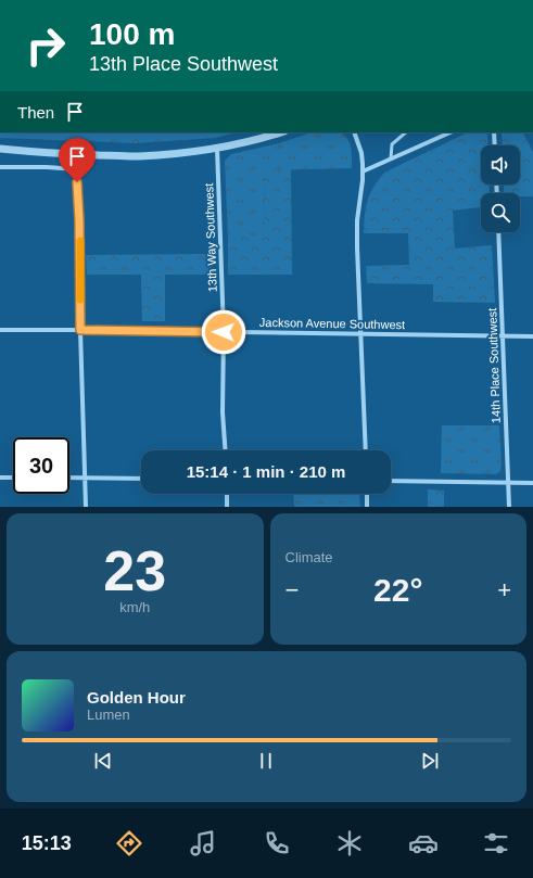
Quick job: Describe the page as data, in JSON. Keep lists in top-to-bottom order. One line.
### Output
{"streets":{"street":["13th Way Southwest","Jackson Avenue Southwest","14th Place Southwest"]},"crossings":[["13th Way Southwest","Jackson Avenue Southwest"],["Jackson Avenue Southwest","14th Place Southwest"]],"page":{"turn":["100 m","13th Place Southwest"],"then":"Then","limit":"30","trip":"15:14 · 1 min · 210 m","tile":[["23","km/h"],"Climate"],"heat":["−","22°","+"],"song":["Golden Hour","Lumen"],"tabs":"15:13"}}
